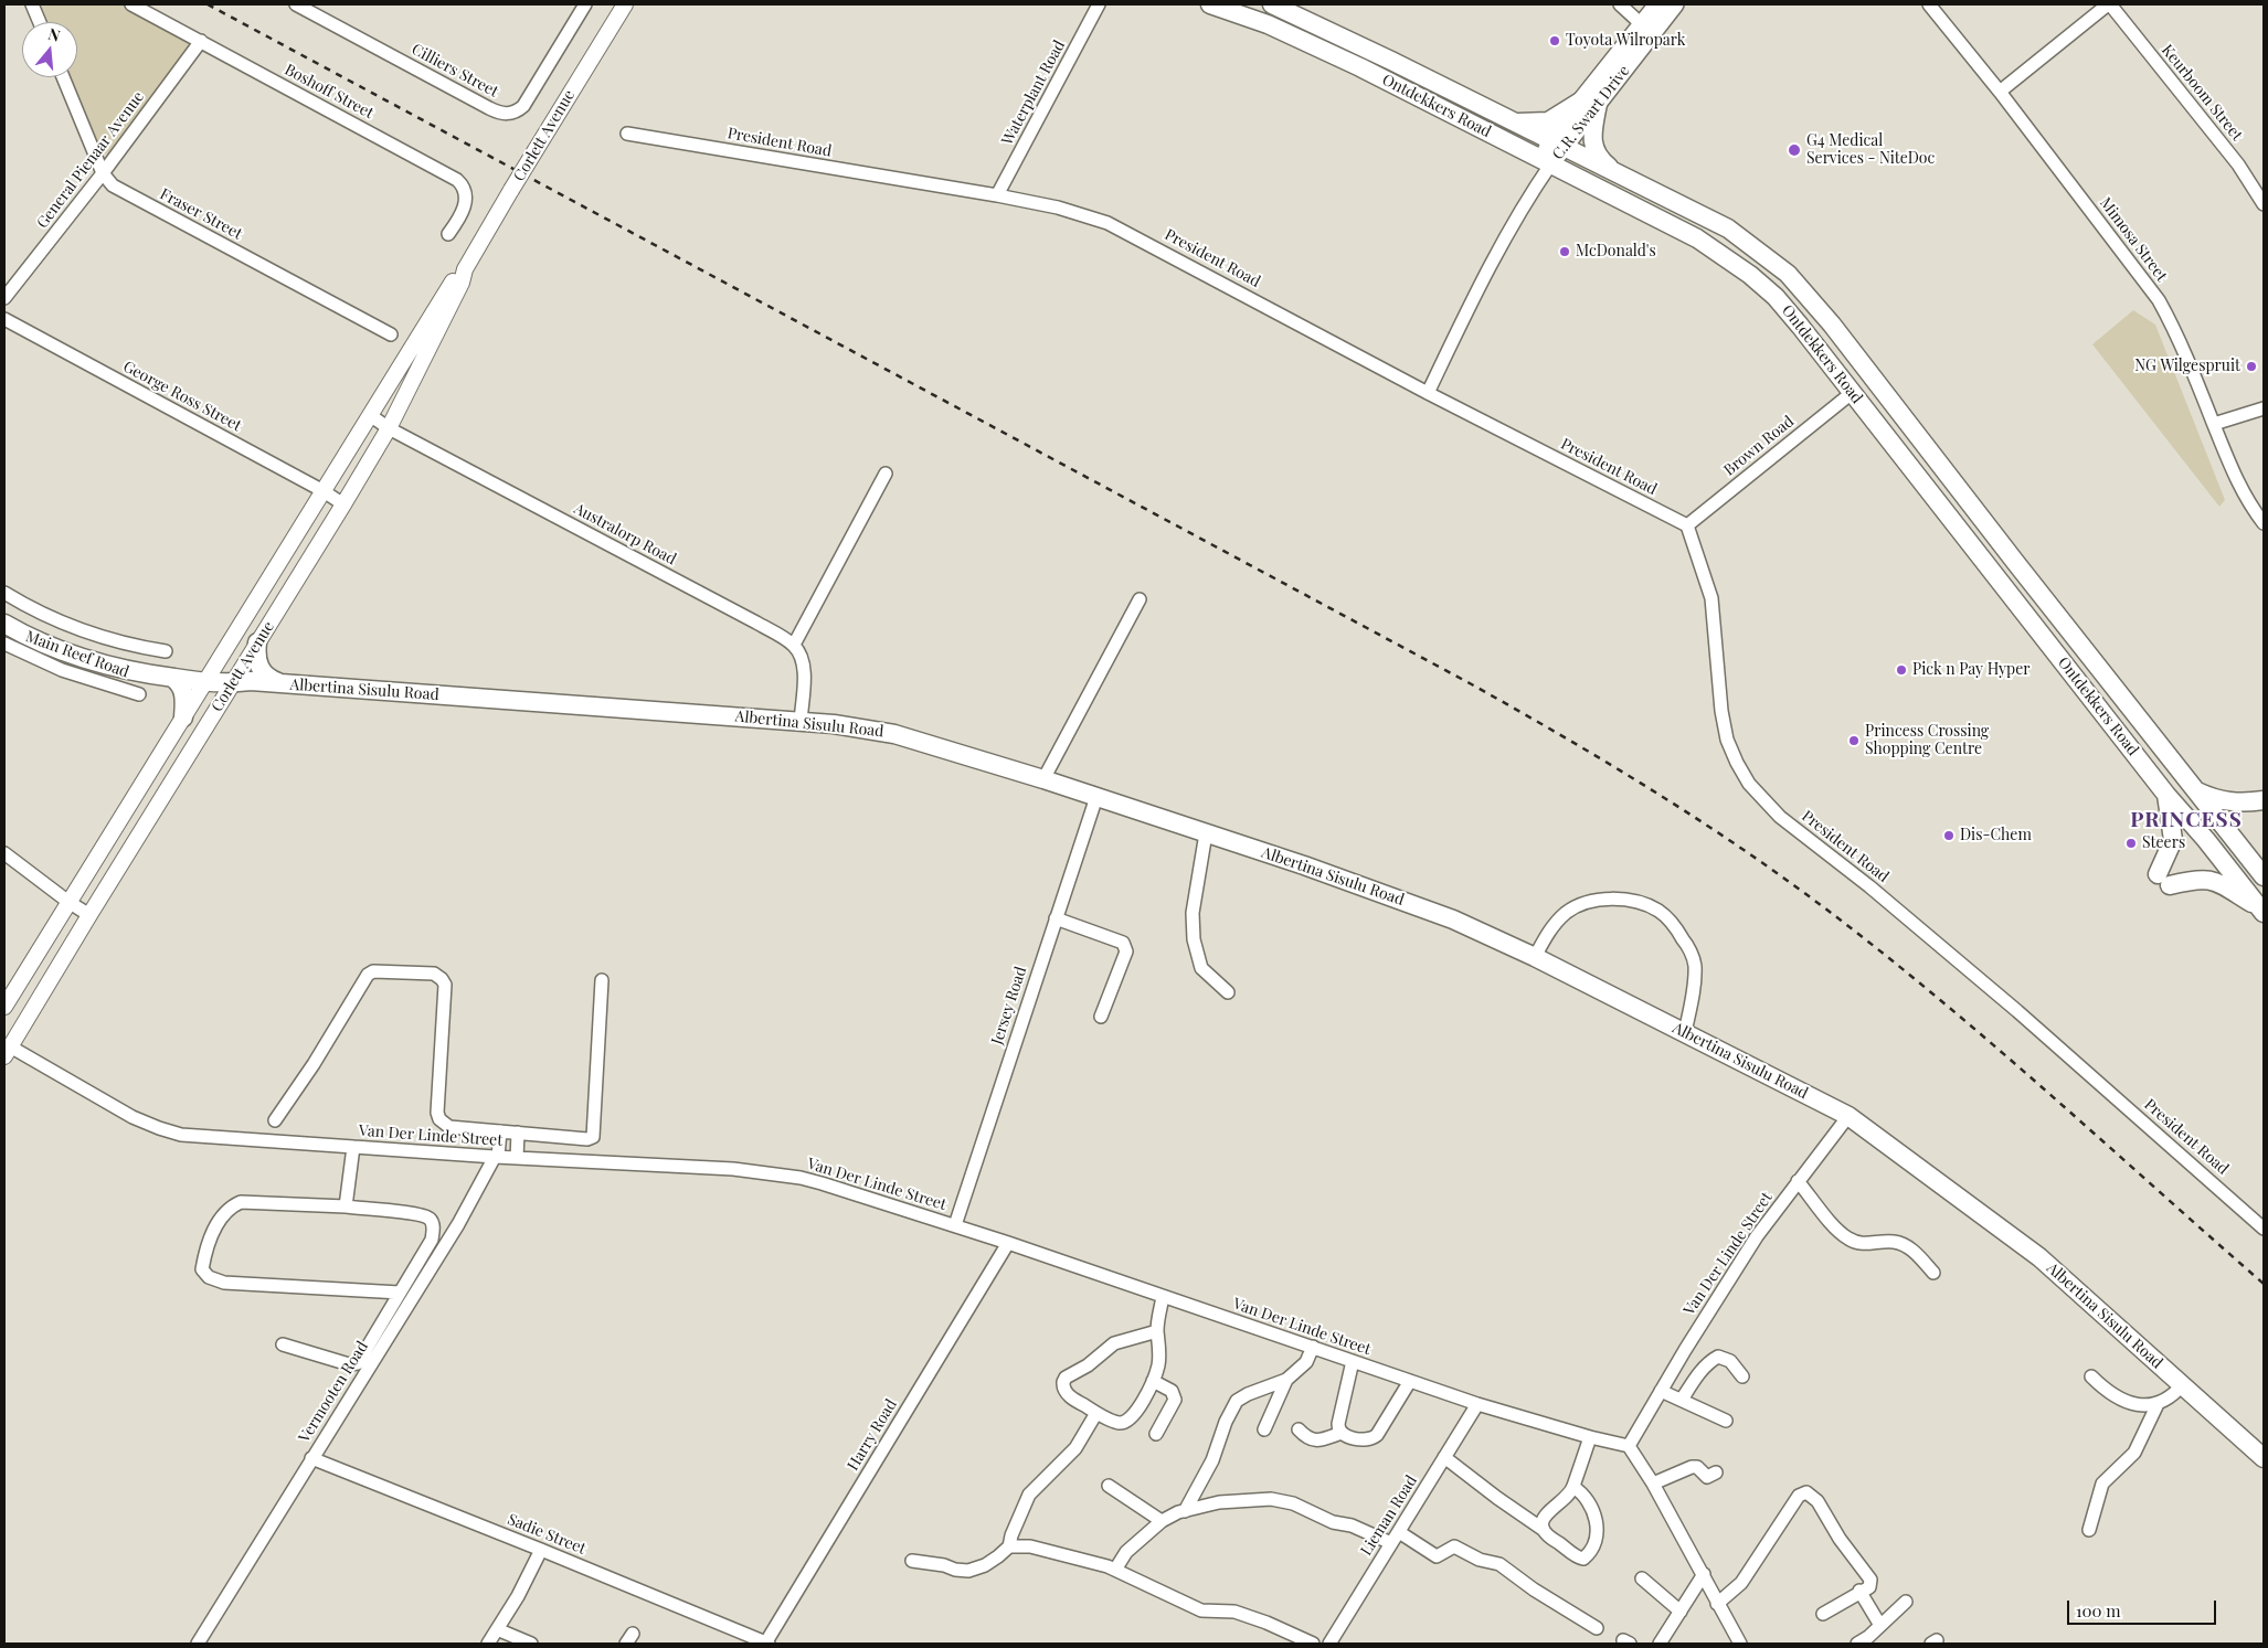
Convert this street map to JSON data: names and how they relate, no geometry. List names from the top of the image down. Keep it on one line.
{"streets":{"main road":["Ontdekkers Road","C.R. Swart Drive","Albertina Sisulu Road"],"street":["Cilliers Street","Boshoff Street","Waterplant Road","Keurboom Street","Corlett Avenue","President Road","General Pienaar Avenue","Fraser Street","Mimosa Street","George Ross Street","Brown Road","Australorp Road","Main Reef Road","Jersey Road","Van Der Linde Street","Vermooten Road","Harry Road","Lieman Road","Sadie Street"]},"crossings":[["Boshoff Street","General Pienaar Avenue"],["Waterplant Road","President Road"],["Ontdekkers Road","C.R. Swart Drive"],["Ontdekkers Road","Brown Road"],["C.R. Swart Drive","President Road"],["Corlett Avenue","George Ross Street"],["Corlett Avenue","Australorp Road"],["Corlett Avenue","Albertina Sisulu Road"],["Corlett Avenue","Van Der Linde Street"],["President Road","Brown Road"],["General Pienaar Avenue","Fraser Street"],["Albertina Sisulu Road","Jersey Road"],["Albertina Sisulu Road","Van Der Linde Street"],["Jersey Road","Van Der Linde Street"],["Van Der Linde Street","Vermooten Road"],["Van Der Linde Street","Harry Road"],["Van Der Linde Street","Lieman Road"],["Vermooten Road","Sadie Street"],["Harry Road","Sadie Street"]],"districts":["PRINCESS"],"places":["Toyota Wilropark","G4 Medical Services - NiteDoc","McDonald's","NG Wilgespruit","Pick n Pay Hyper","Princess Crossing Shopping Centre","Dis-Chem","Steers"],"scale_bar":"100 m","north":"top"}
